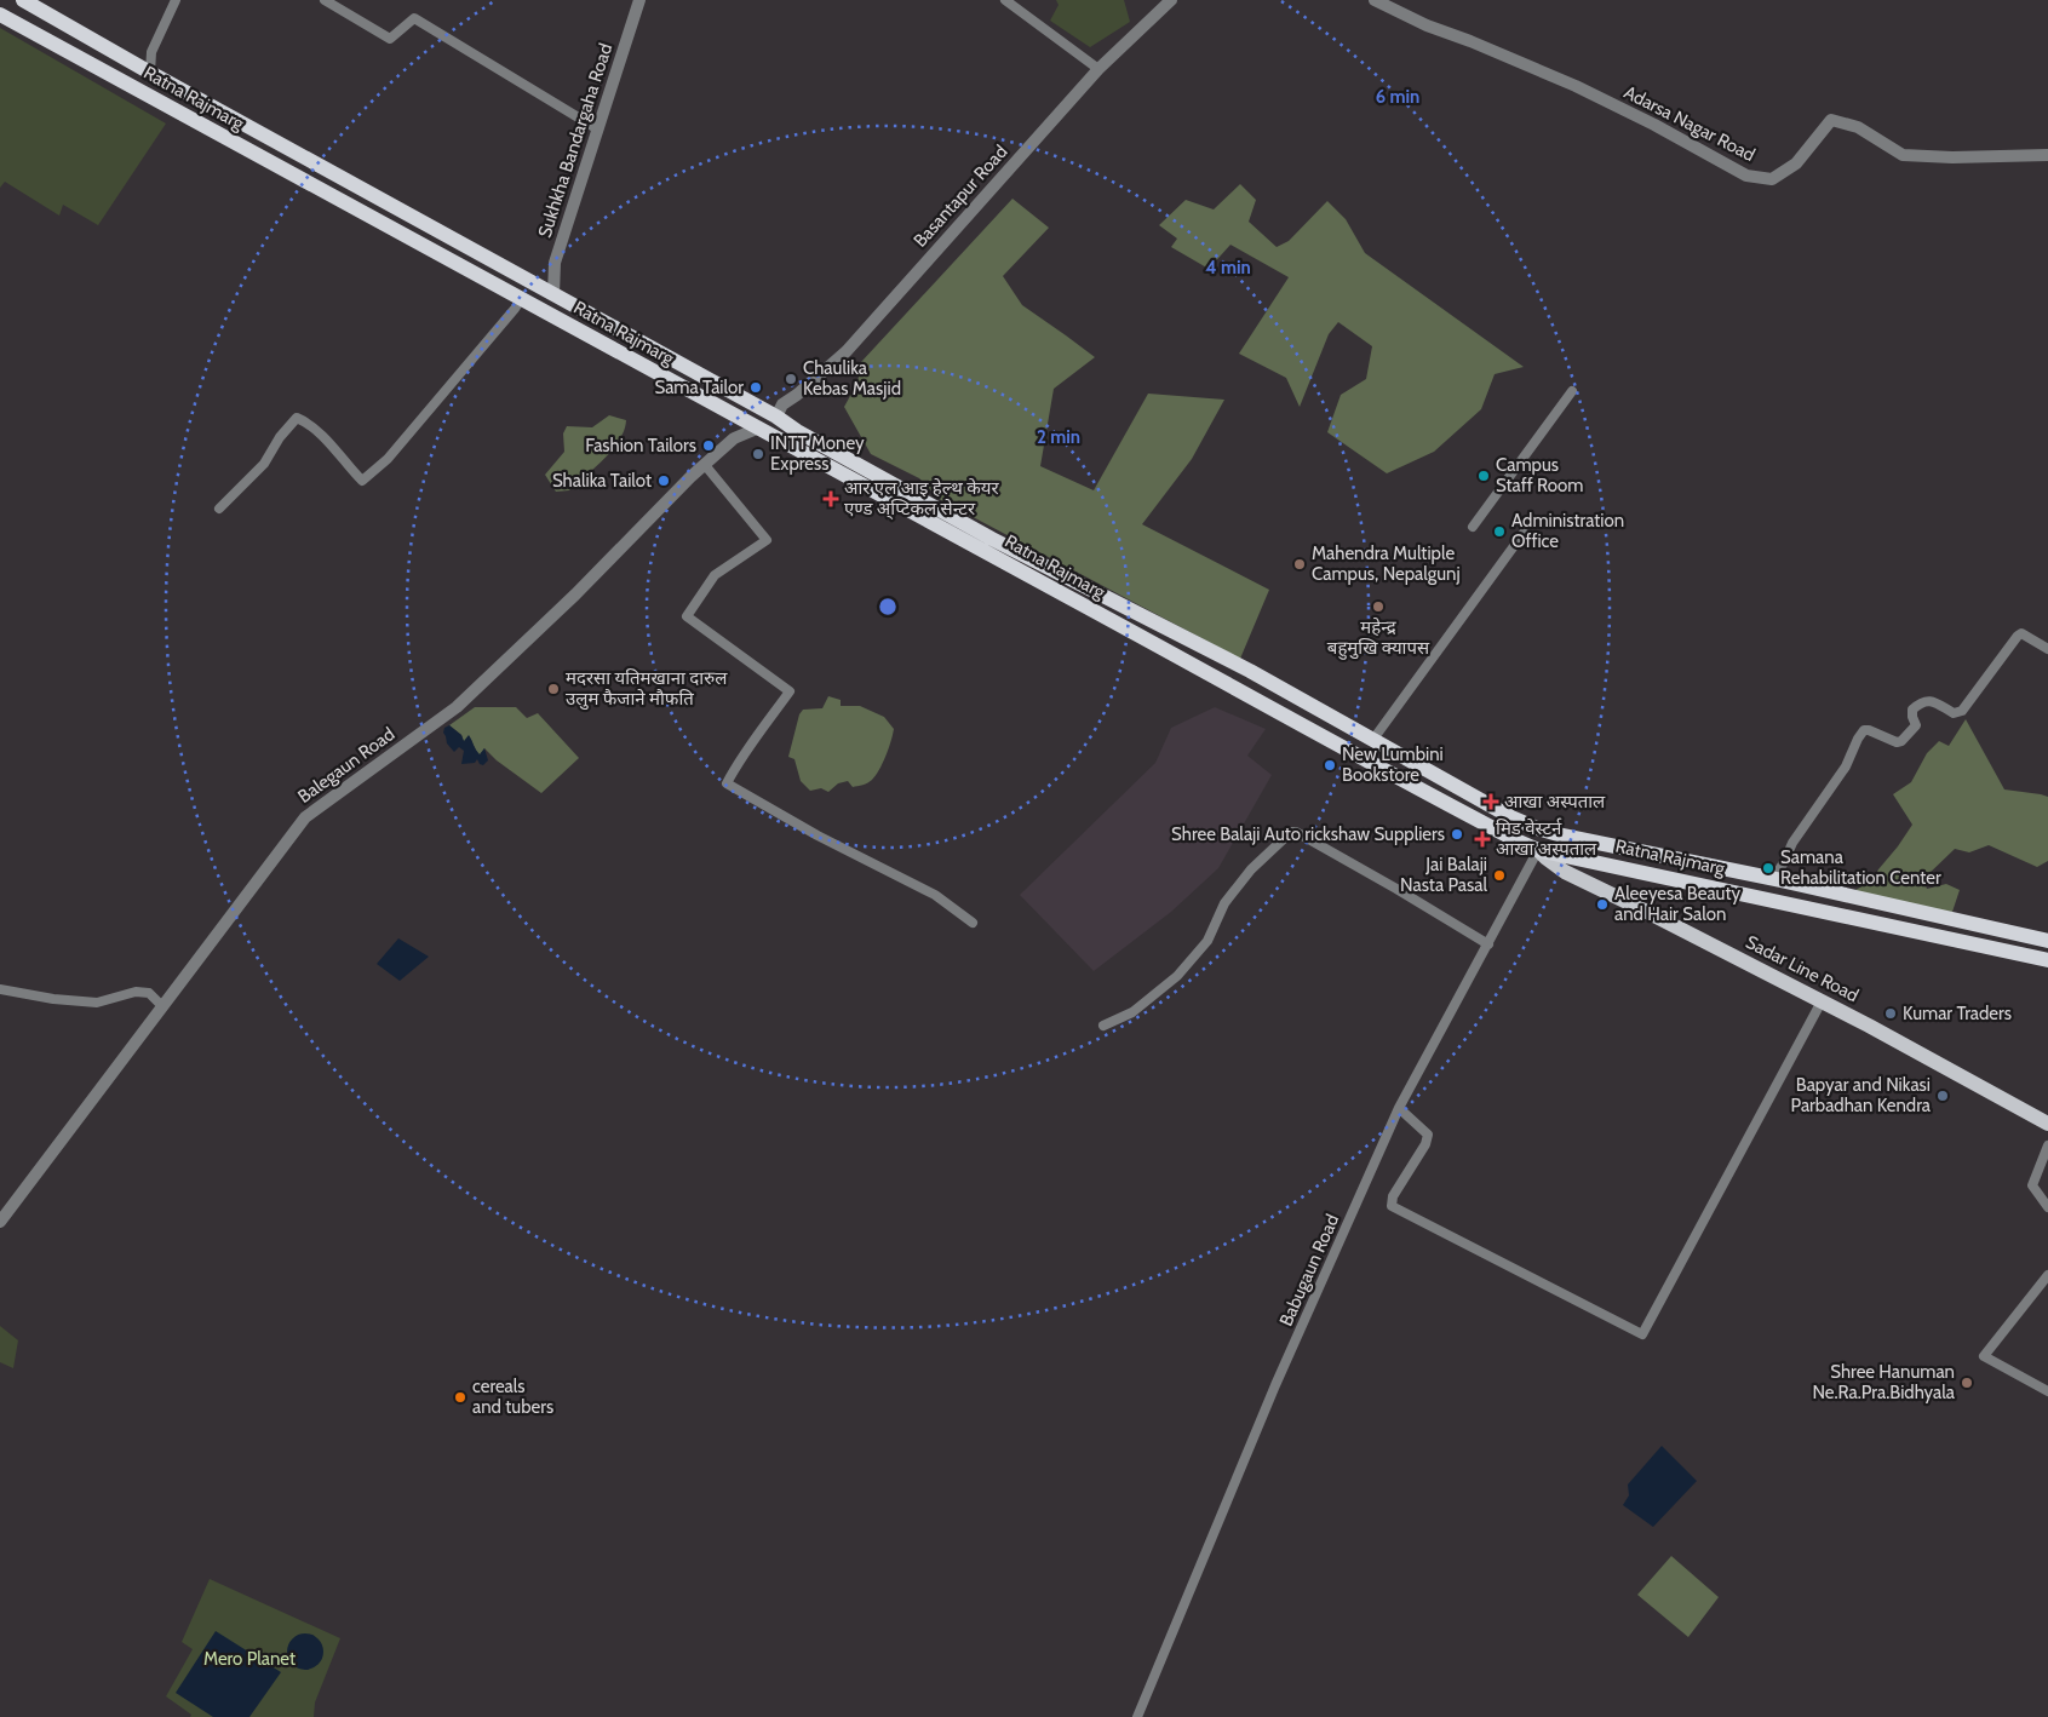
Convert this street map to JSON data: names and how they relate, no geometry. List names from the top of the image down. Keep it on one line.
{"streets":{"highway":["Ratna Rajmarg"],"main road":["Sadar Line Road"],"street":["Adarsa Nagar Road","Sukhkha Bandargaha Road","Basantapur Road","Balegaun Road","Babugaun Road"]},"crossings":[["Ratna Rajmarg","Sukhkha Bandargaha Road"],["Ratna Rajmarg","Basantapur Road"],["Ratna Rajmarg","Balegaun Road"],["Ratna Rajmarg","Sadar Line Road"],["Ratna Rajmarg","Babugaun Road"],["Sadar Line Road","Babugaun Road"]],"parks":["Mero Planet"],"places":{"other":["Chaulika Kebas Masjid","Sama Tailor","Fashion Tailors","INTT Money Express","Campus Staff Room","Shalika Tailot","Administration Office","Mahendra Multiple Campus, Nepalgunj","महेन्द्र बहुमुखि क्यापस","मदरसा यतिमखाना दारुल उलुम फैजाने माैफति","New Lumbini Bookstore","Shree Balaji Auto rickshaw Suppliers","Samana Rehabilitation Center","Jai Balaji Nasta Pasal","Aleeyesa Beauty and Hair Salon","Kumar Traders","Bapyar and Nikasi Parbadhan Kendra","Shree Hanuman Ne.Ra.Pra.Bidhyala","cereals and tubers"],"health":["आर एल आइ हेल्थ केयर एण्ड अ्प्टिकल सेन्टर","आखा अस्पताल","मिड वेस्टर्न आखा अस्पताल"]},"rings":["6 min","4 min","2 min"]}
